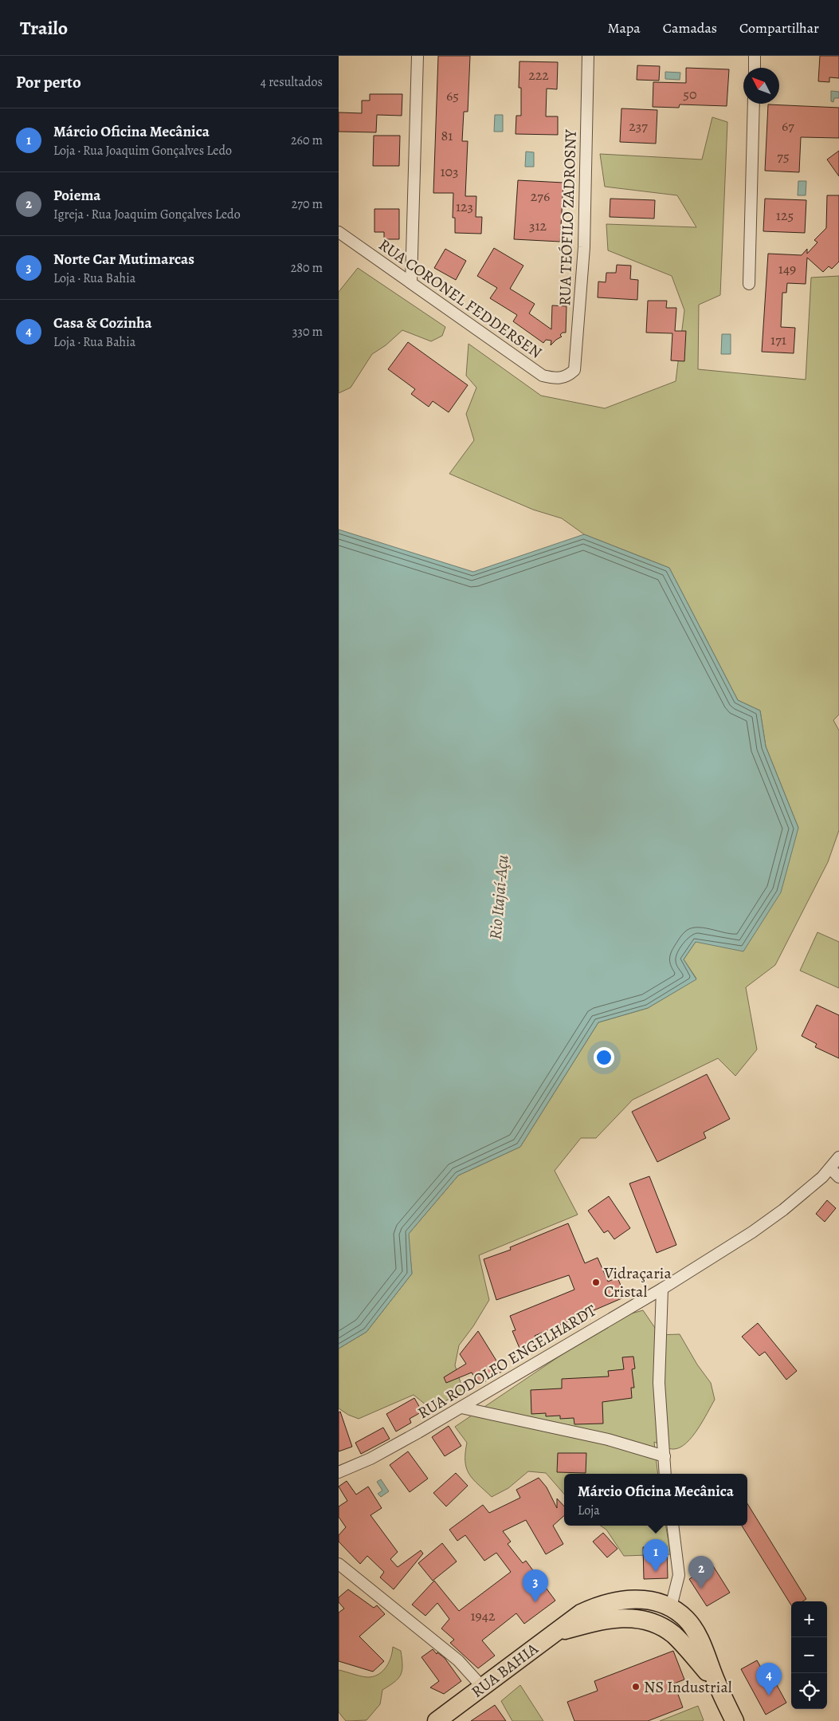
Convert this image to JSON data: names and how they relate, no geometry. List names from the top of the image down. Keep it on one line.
{"streets":{"main road":["RUA BAHIA"],"street":["RUA TEÓFILO ZADROSNY","RUA CORONEL FEDDERSEN","RUA RODOLFO ENGELHARDT"]},"crossings":[["RUA TEÓFILO ZADROSNY","RUA CORONEL FEDDERSEN"]],"water":["Rio Itajaí-Açu"],"places":["Vidraçaria Cristal","NS Industrial"],"house_numbers":["222","50","65","237","67","81","75","103","276","123","125","312","149","171","1942"],"north":"top left","page":{"header":"Trailo","nav":["Mapa","Camadas","Compartilhar"],"heading":["Por perto","4 resultados"],"list":[{"mark":"1","name":"Márcio Oficina Mecânica","note":"Loja · Rua Joaquim Gonçalves Ledo","value":"260 m"},{"mark":"2","name":"Poiema","note":"Igreja · Rua Joaquim Gonçalves Ledo","value":"270 m"},{"mark":"3","name":"Norte Car Mutimarcas","note":"Loja · Rua Bahia","value":"280 m"},{"mark":"4","name":"Casa & Cozinha","note":"Loja · Rua Bahia","value":"330 m"}],"popup":["Márcio Oficina Mecânica","Loja"],"pins":["1","2","3","4"],"map_buttons":["+","−"]}}
